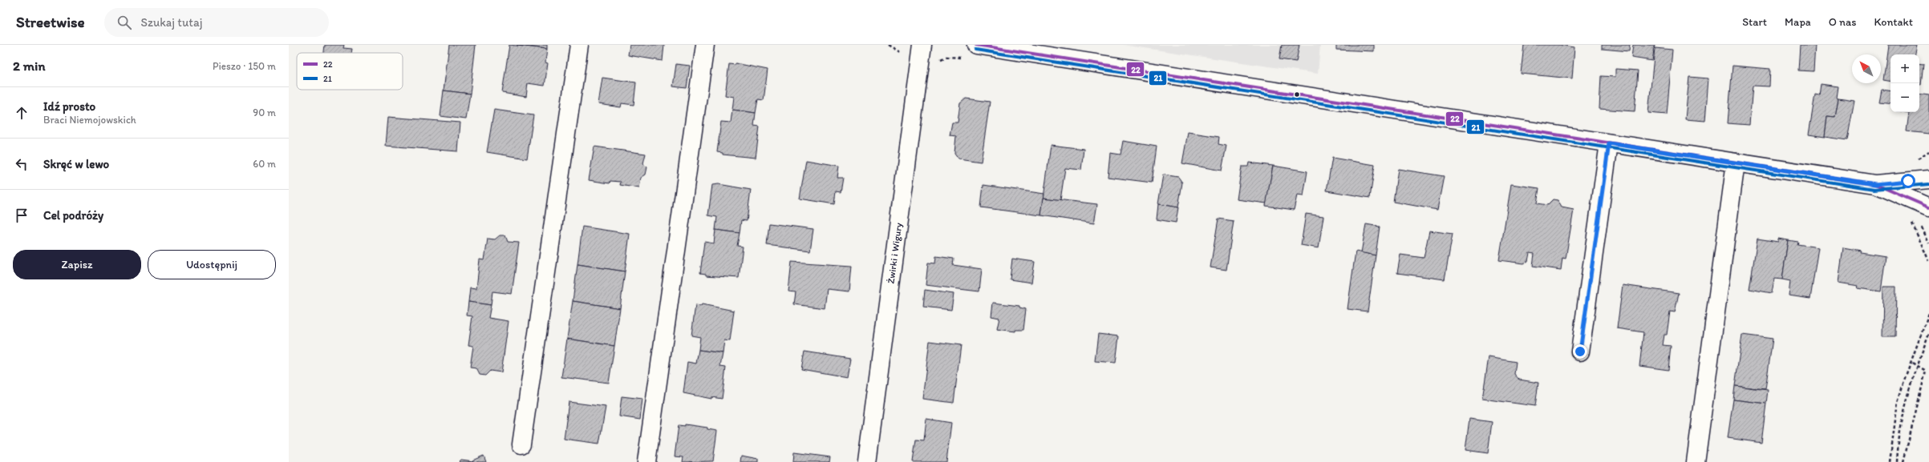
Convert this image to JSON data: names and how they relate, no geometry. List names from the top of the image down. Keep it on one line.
{"streets":{"street":["Żwirki i Wigury"]},"lines":["transit line 22","transit line 21"],"legend":["22","21"],"north":"top left","page":{"header":"Streetwise","search":"Szukaj tutaj","nav":["Start","Mapa","O nas","Kontakt"],"heading":["2 min","Pieszo · 150 m"],"map_buttons":["+","−"],"list":[["Idź prosto","Braci Niemojowskich","90 m"],["Skręć w lewo","60 m"],"Cel podróży"],"buttons":["Zapisz","Udostępnij"]}}
